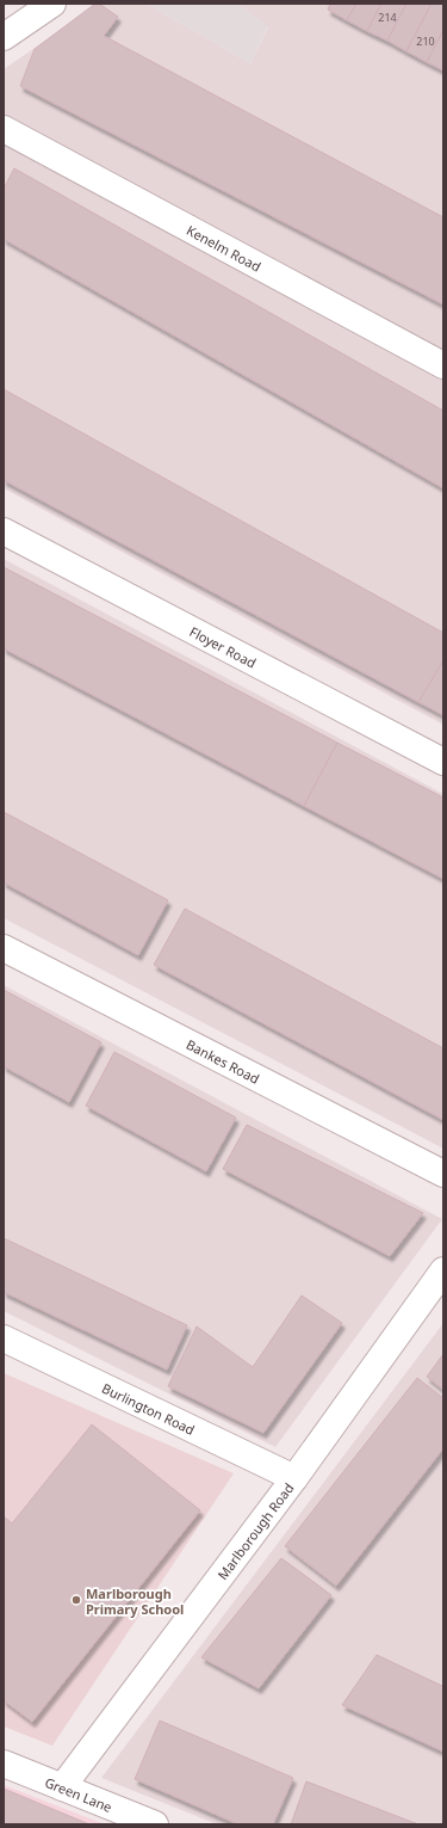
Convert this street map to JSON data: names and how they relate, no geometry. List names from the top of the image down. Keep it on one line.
{"streets":{"street":["Kenelm Road","Floyer Road","Bankes Road","Burlington Road","Marlborough Road","Green Lane"]},"crossings":[["Burlington Road","Marlborough Road"],["Marlborough Road","Green Lane"]],"places":["Marlborough Primary School"],"house_numbers":["214","210"]}
